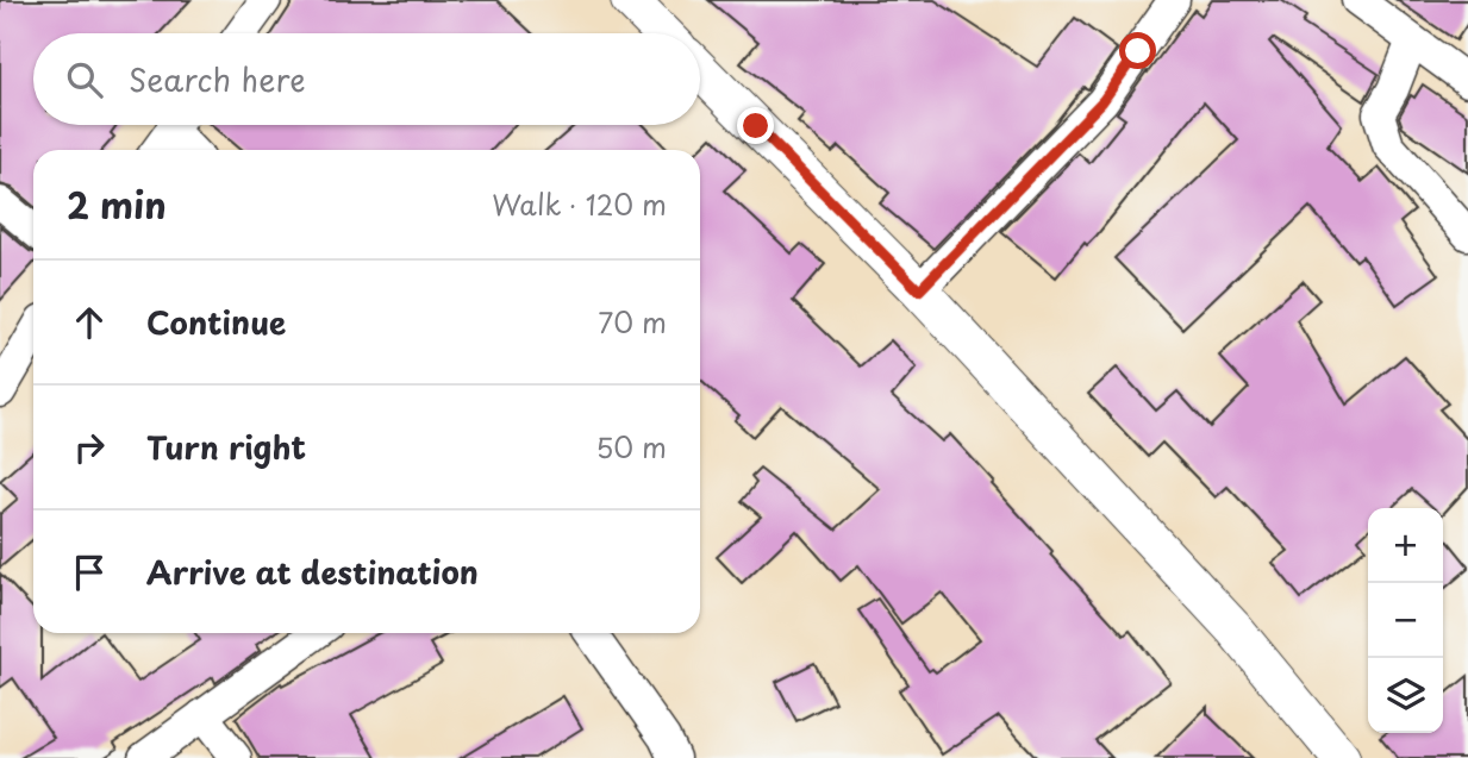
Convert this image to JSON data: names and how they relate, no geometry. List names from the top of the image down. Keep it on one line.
{"page":{"search":"Search here","heading":["2 min","Walk · 120 m"],"list":[["Continue","70 m"],["Turn right","50 m"],"Arrive at destination"],"map_buttons":["+","−"]}}
